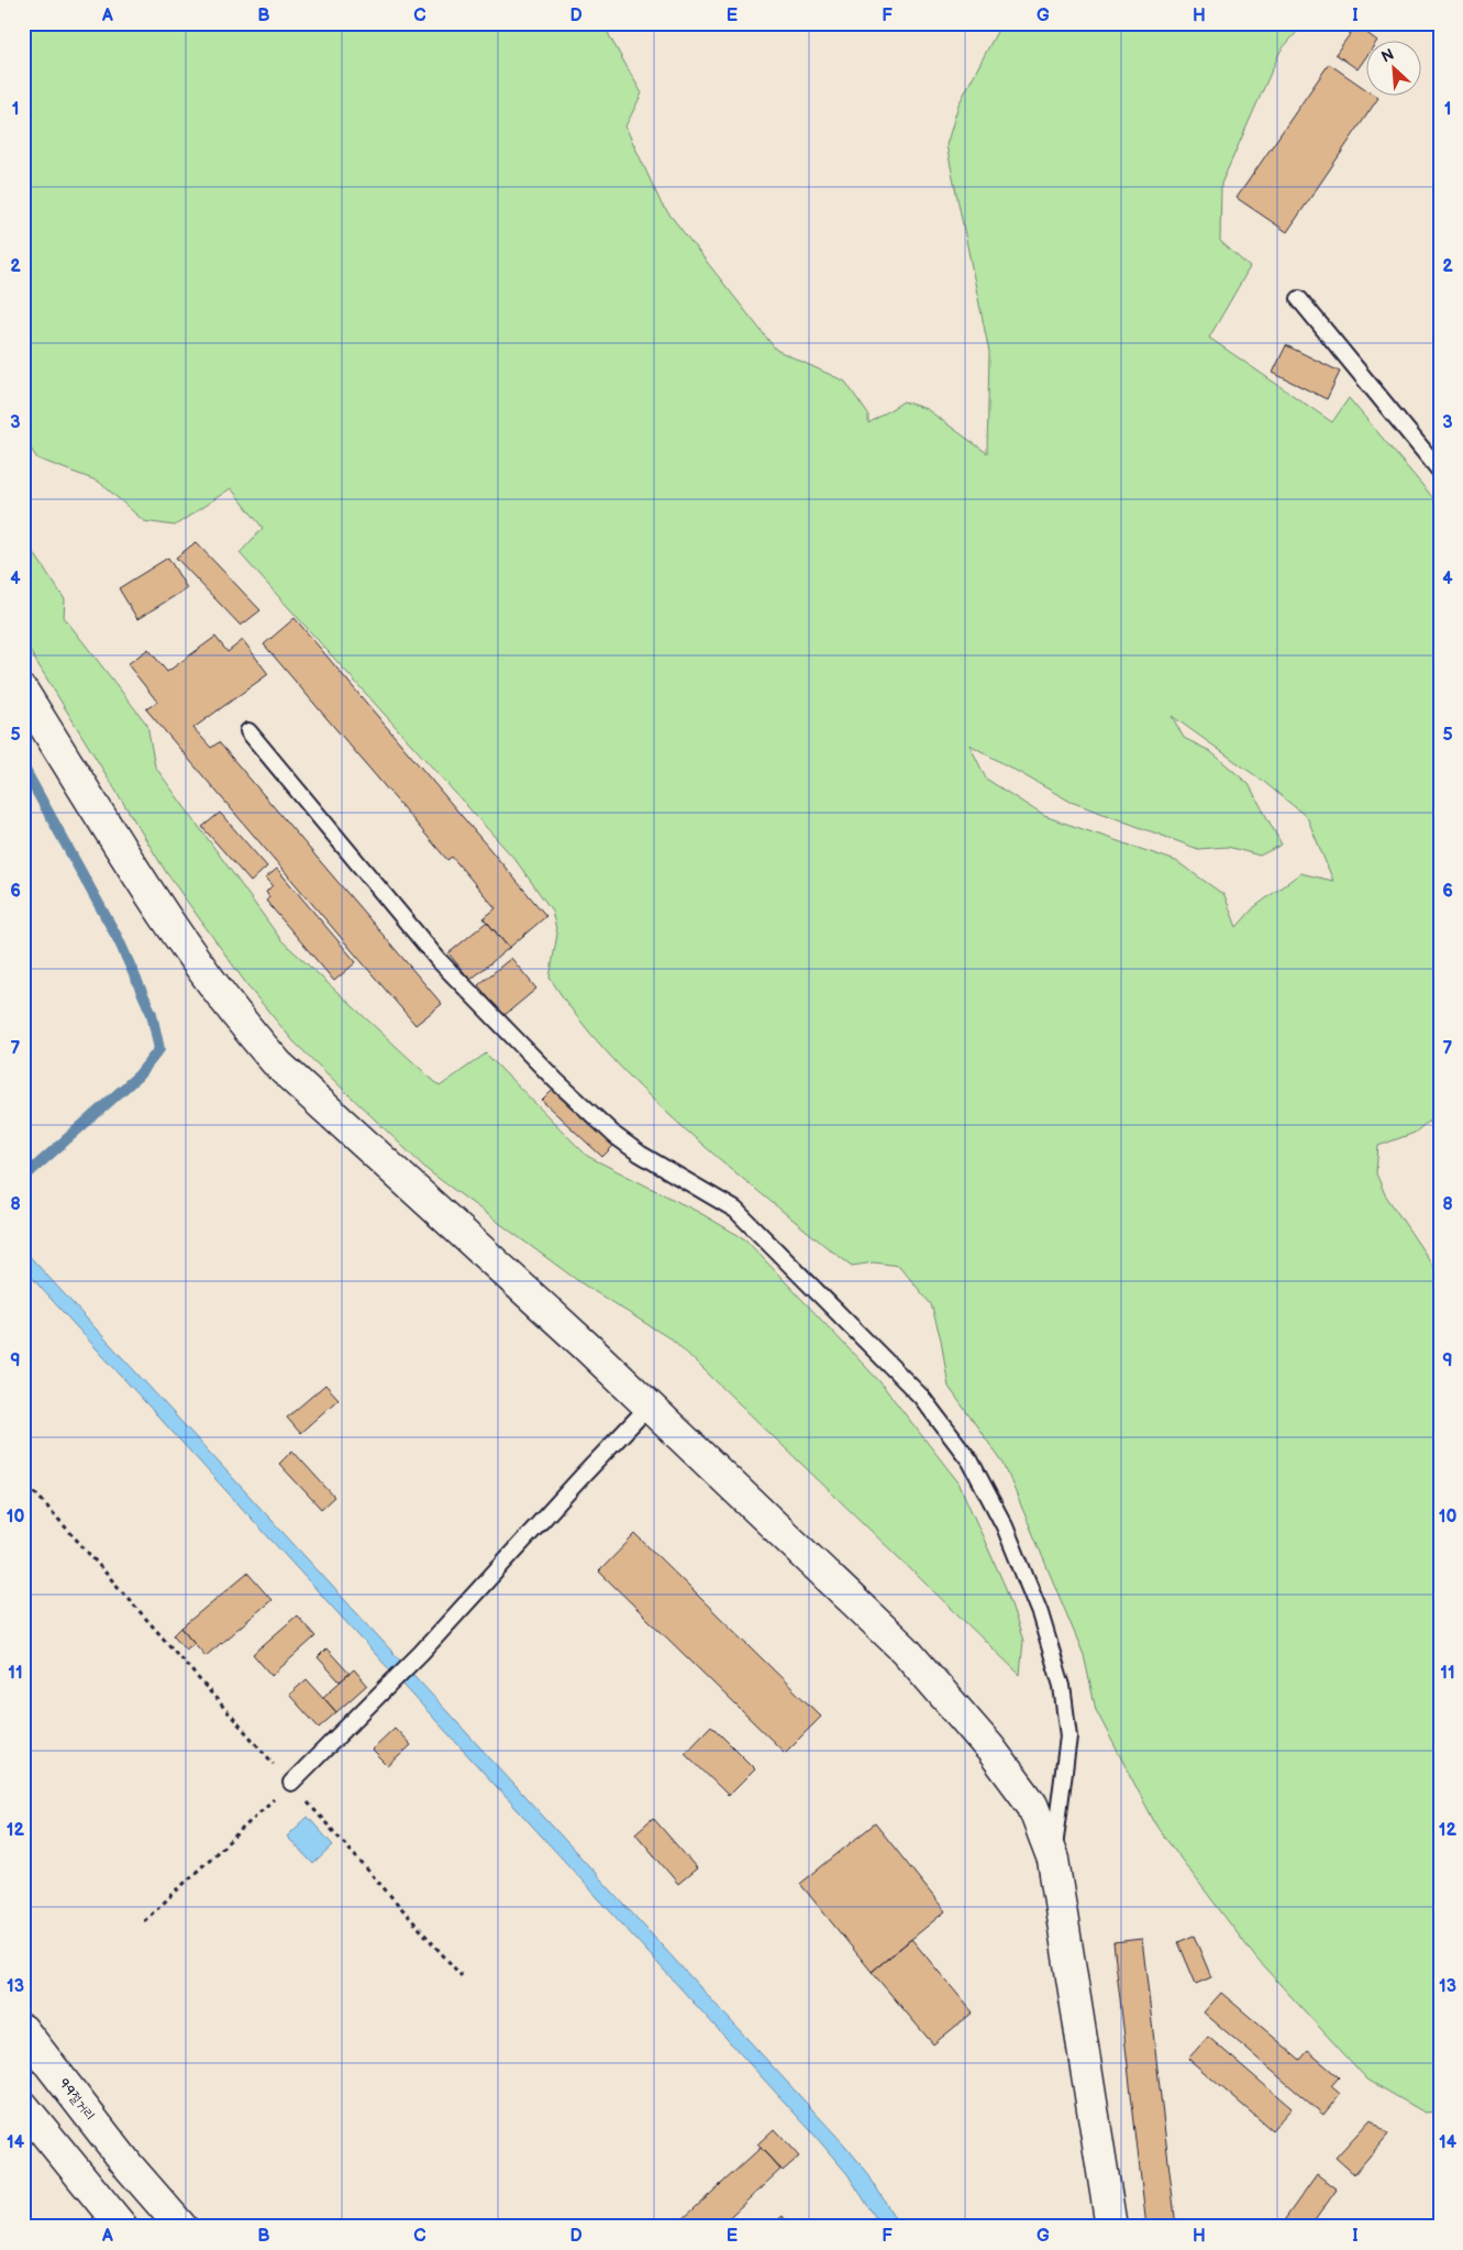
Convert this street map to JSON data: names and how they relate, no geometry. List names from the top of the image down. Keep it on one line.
{"streets":{"main road":["9·9절거리"]},"north":"top left","grid":{"columns":["A","B","C","D","E","F","G","H","I"],"rows":["1","2","3","4","5","6","7","8","9","10","11","12","13","14"]}}
